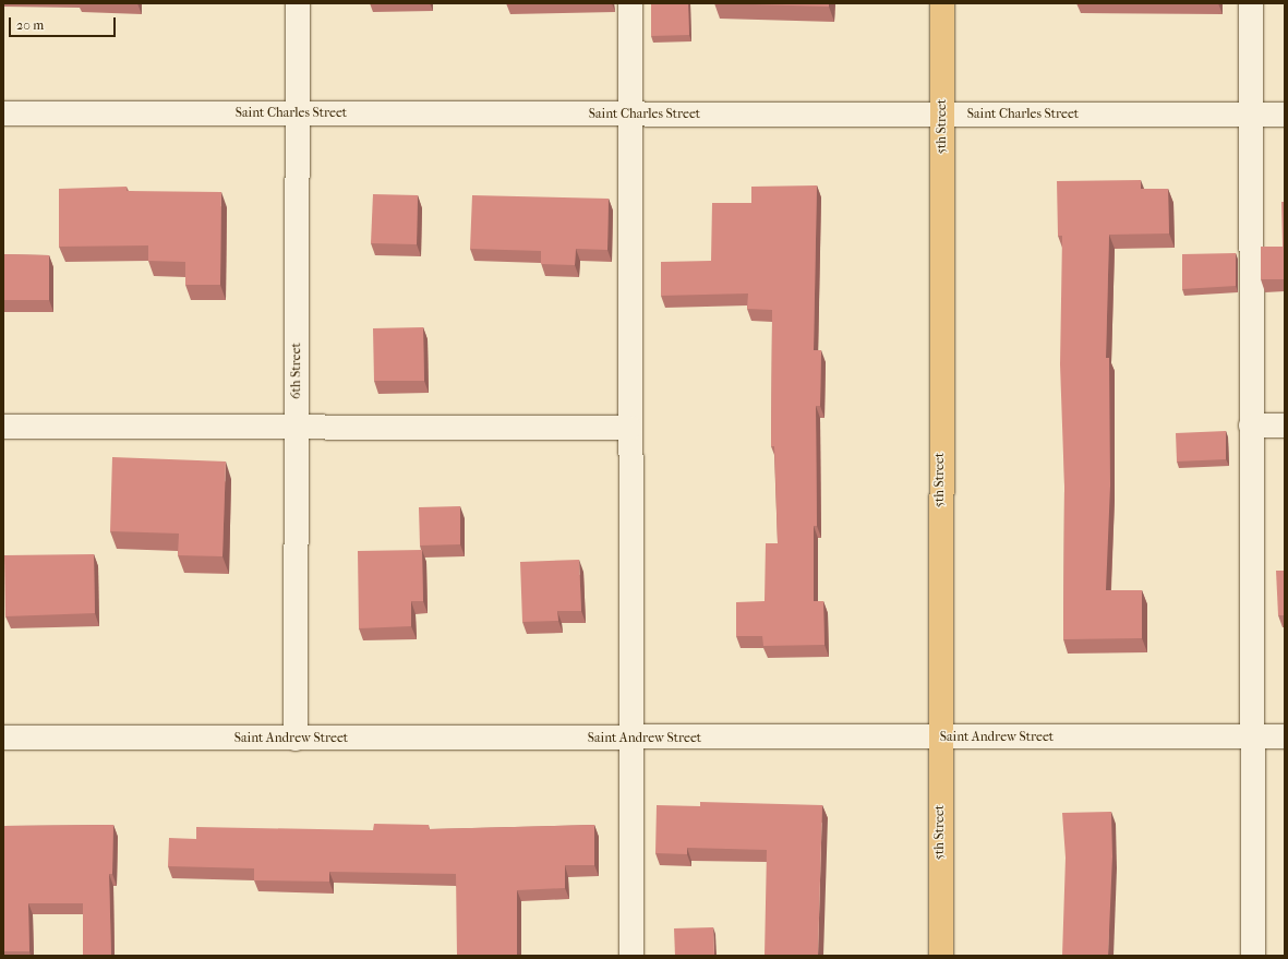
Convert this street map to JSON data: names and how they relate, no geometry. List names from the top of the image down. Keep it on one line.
{"streets":{"main road":["5th Street"],"street":["Saint Charles Street","6th Street","Saint Andrew Street"]},"crossings":[["Saint Charles Street","5th Street"],["Saint Charles Street","6th Street"],["5th Street","Saint Andrew Street"],["6th Street","Saint Andrew Street"]],"scale_bar":"20 m"}
